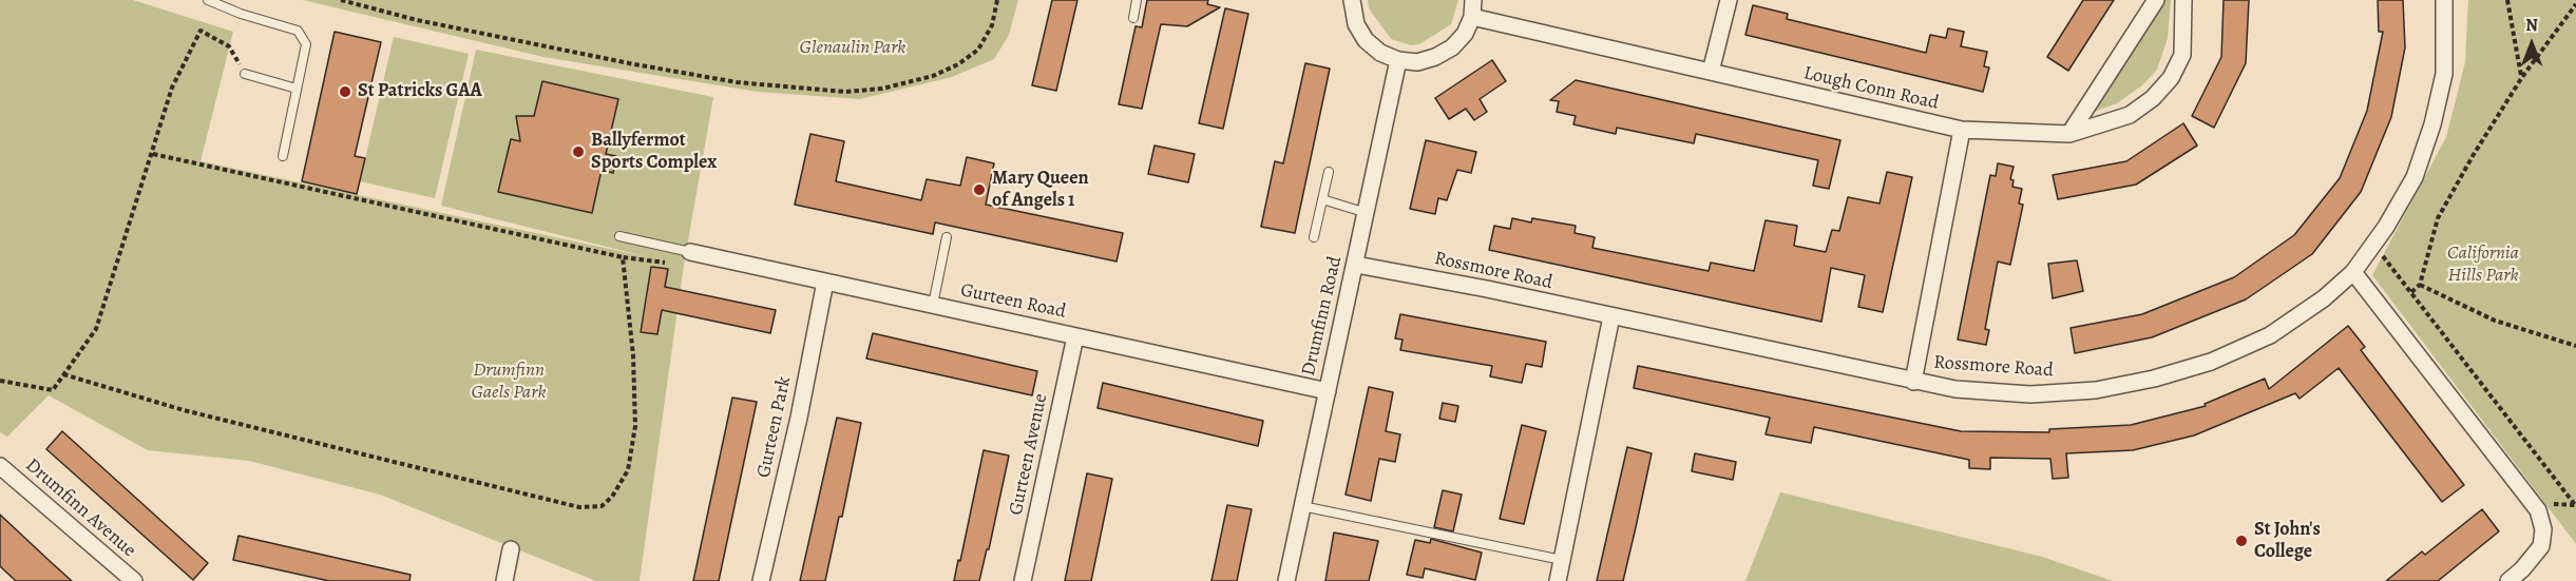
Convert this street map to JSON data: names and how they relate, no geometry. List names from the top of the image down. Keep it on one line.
{"streets":{"street":["Lough Conn Road","Rossmore Road","Gurteen Road","Drumfinn Road","Gurteen Park","Gurteen Avenue","Drumfinn Avenue"]},"crossings":[["Rossmore Road","Drumfinn Road"],["Gurteen Road","Drumfinn Road"],["Gurteen Road","Gurteen Park"],["Gurteen Road","Gurteen Avenue"]],"parks":["Glenaulin Park","California Hills Park","Drumfinn Gaels Park"],"places":["St Patricks GAA","Ballyfermot Sports Complex","Mary Queen of Angels 1","St John's College"],"north":"top"}
